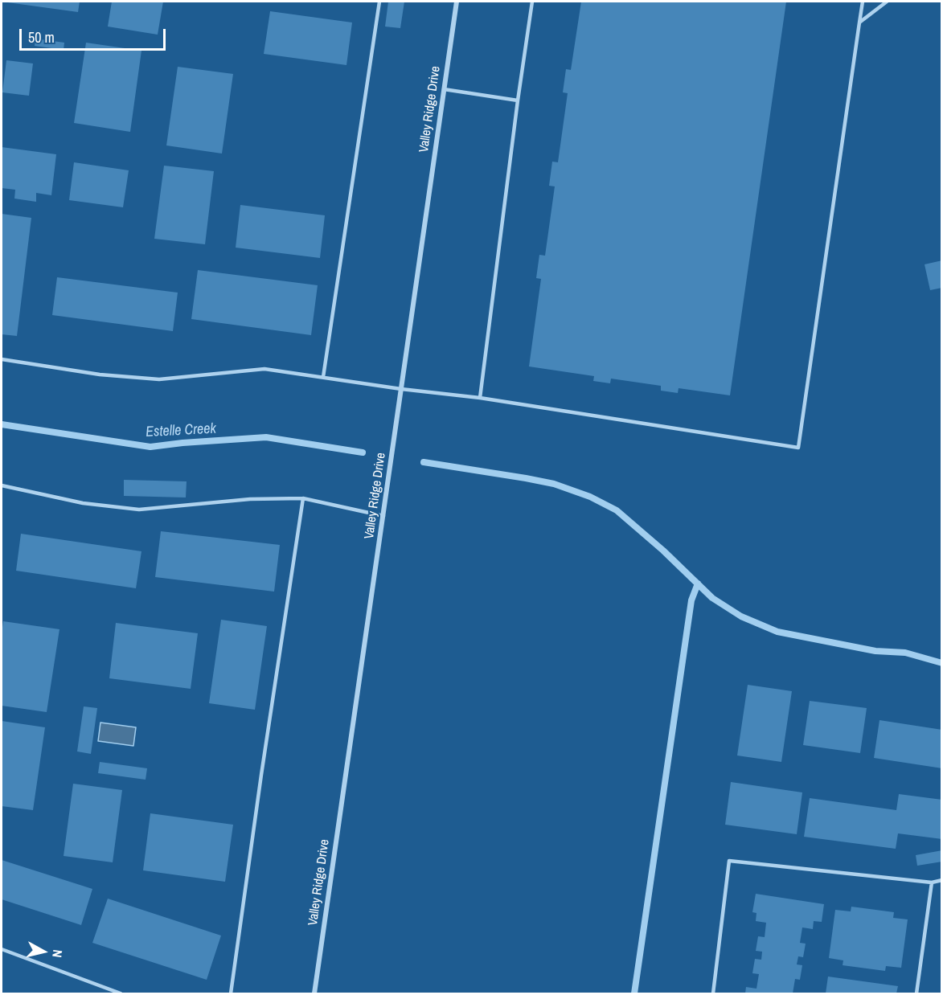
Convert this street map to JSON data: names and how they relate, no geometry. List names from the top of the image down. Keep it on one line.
{"streets":{"street":["Valley Ridge Drive"]},"water":["Estelle Creek"],"scale_bar":"50 m","north":"right"}
